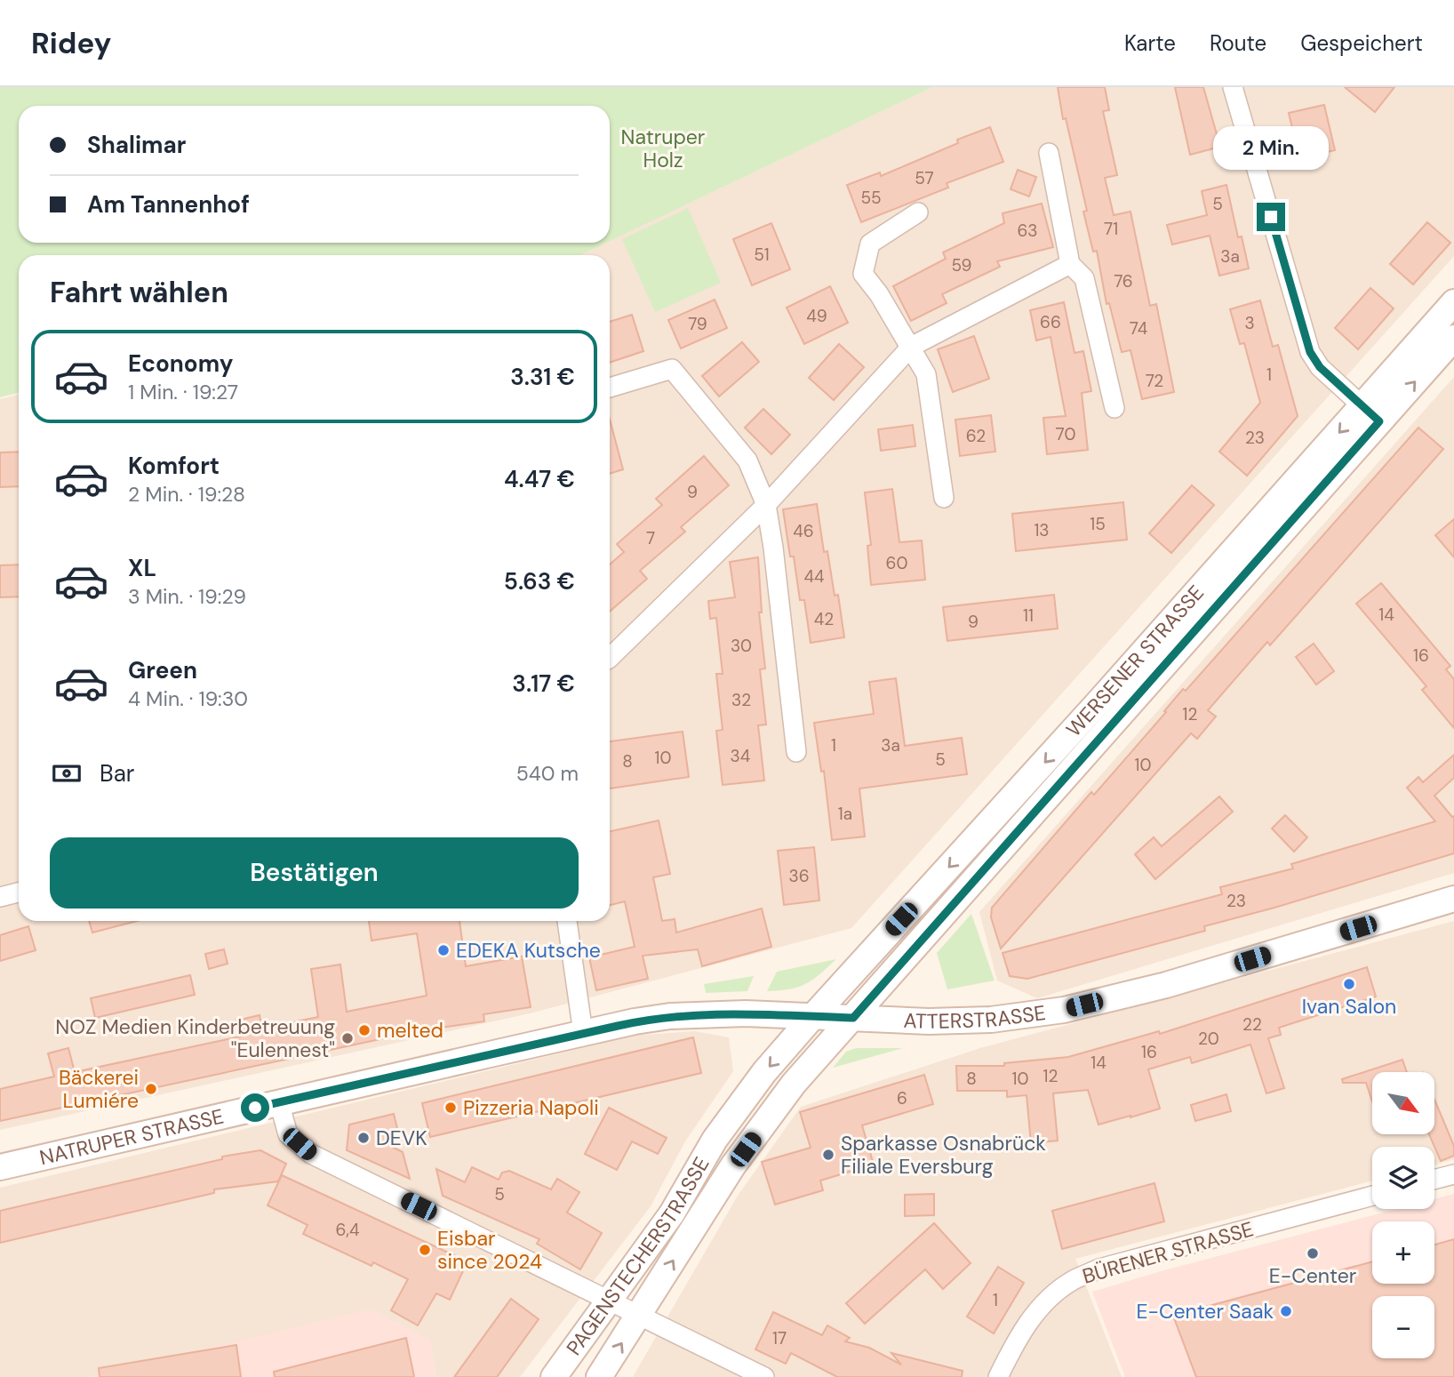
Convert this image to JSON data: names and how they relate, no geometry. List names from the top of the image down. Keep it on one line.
{"streets":{"main road":["WERSENER STRASSE","ATTERSTRASSE","NATRUPER STRASSE","PAGENSTECHERSTRASSE"],"street":["BÜRENER STRASSE"]},"crossings":[["WERSENER STRASSE","ATTERSTRASSE"],["WERSENER STRASSE","NATRUPER STRASSE"],["WERSENER STRASSE","PAGENSTECHERSTRASSE"],["ATTERSTRASSE","NATRUPER STRASSE"],["ATTERSTRASSE","PAGENSTECHERSTRASSE"],["NATRUPER STRASSE","PAGENSTECHERSTRASSE"]],"parks":["Natruper Holz"],"places":["EDEKA Kutsche","Ivan Salon","melted","NOZ Medien Kinderbetreuung \"Eulennest\"","Bäckerei Lumiére","Pizzeria Napoli","DEVK","Sparkasse Osnabrück Filiale Eversburg","Eisbar since 2024","E-Center","E-Center Saak"],"house_numbers":["57","55","5","71","63","51","3a","59","76","49","66","3","79","74","1","72","70","62","23","9","15","13","46","7","60","44","14","11","42","9","30","16","32","12","1","3a","34","10","5","8","10","1a","36","23","22","20","16","14","12","8","10","6","5","6,4","1","17"],"north":"bottom right","page":{"header":"Ridey","nav":["Karte","Route","Gespeichert"],"banner":["Shalimar","Am Tannenhof"],"bubble":"2 Min.","heading":"Fahrt wählen","list":[{"name":"Economy","note":"1 Min. · 19:27","value":"3.31 €"},{"name":"Komfort","note":"2 Min. · 19:28","value":"4.47 €"},{"name":"XL","note":"3 Min. · 19:29","value":"5.63 €"},{"name":"Green","note":"4 Min. · 19:30","value":"3.17 €"}],"pay":["Bar","540 m"],"buttons":"Bestätigen","map_buttons":["+","−"]}}
